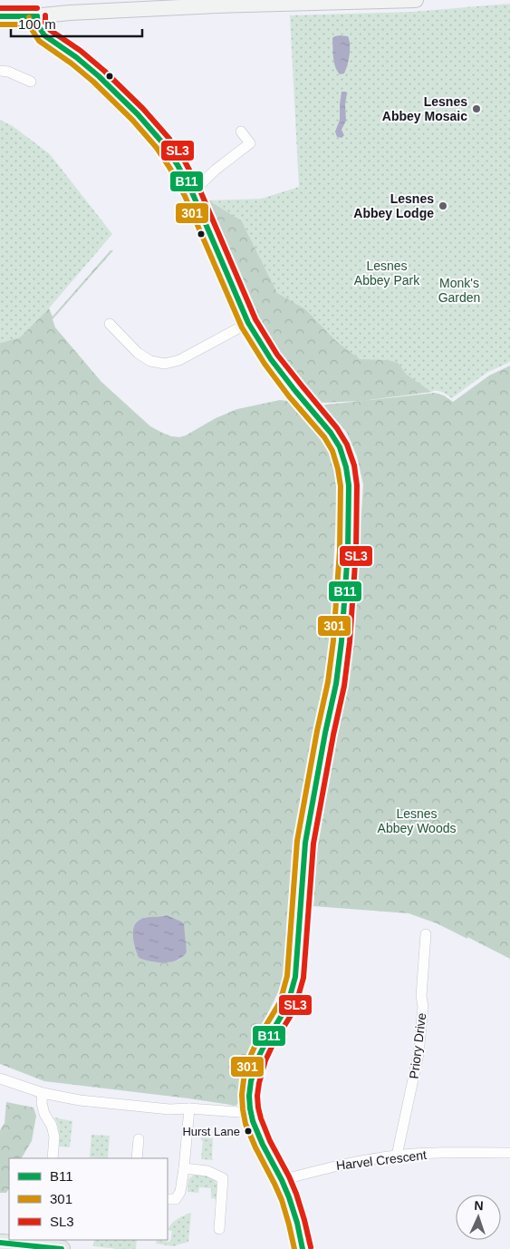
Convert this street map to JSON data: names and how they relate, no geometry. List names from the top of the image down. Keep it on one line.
{"streets":{"street":["Priory Drive","Harvel Crescent"]},"crossings":[["Priory Drive","Harvel Crescent"]],"parks":["Lesnes Abbey Park","Monk's Garden","Lesnes Abbey Woods"],"places":["Lesnes Abbey Mosaic","Lesnes Abbey Lodge","Hurst Lane"],"lines":["transit line SL3","transit line B11","transit line 301"],"legend":["B11","301","SL3"],"scale_bar":"100 m","north":"top"}
